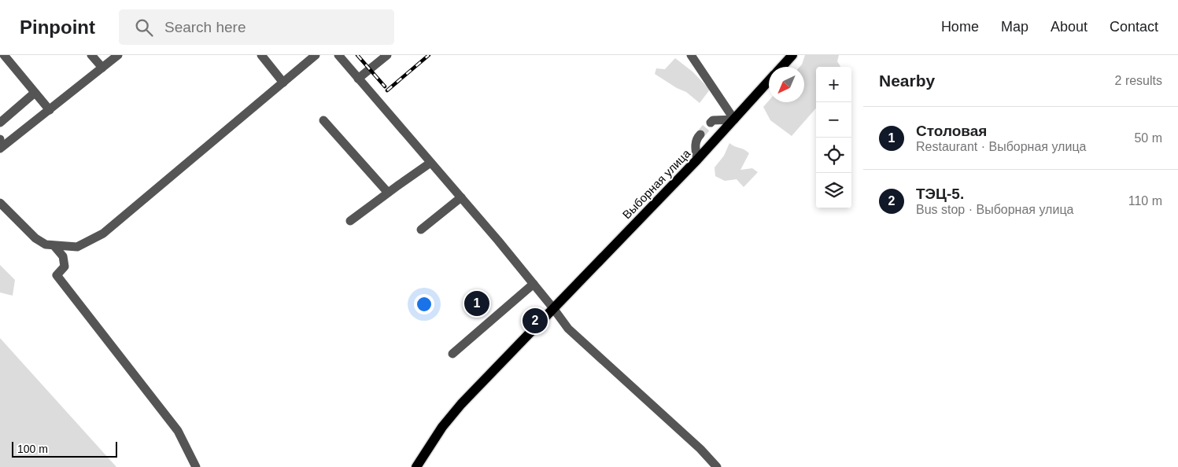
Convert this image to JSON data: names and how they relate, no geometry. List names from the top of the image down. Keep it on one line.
{"streets":{"main road":["Выборная улица"]},"scale_bar":"100 m","north":"bottom left","page":{"header":"Pinpoint","search":"Search here","nav":["Home","Map","About","Contact"],"heading":["Nearby","2 results"],"map_buttons":["+","−"],"list":[{"mark":"1","name":"Столовая","note":"Restaurant · Выборная улица","value":"50 m"},{"mark":"2","name":"ТЭЦ-5.","note":"Bus stop · Выборная улица","value":"110 m"}],"pins":["1","2"],"scale":"100 m"}}
